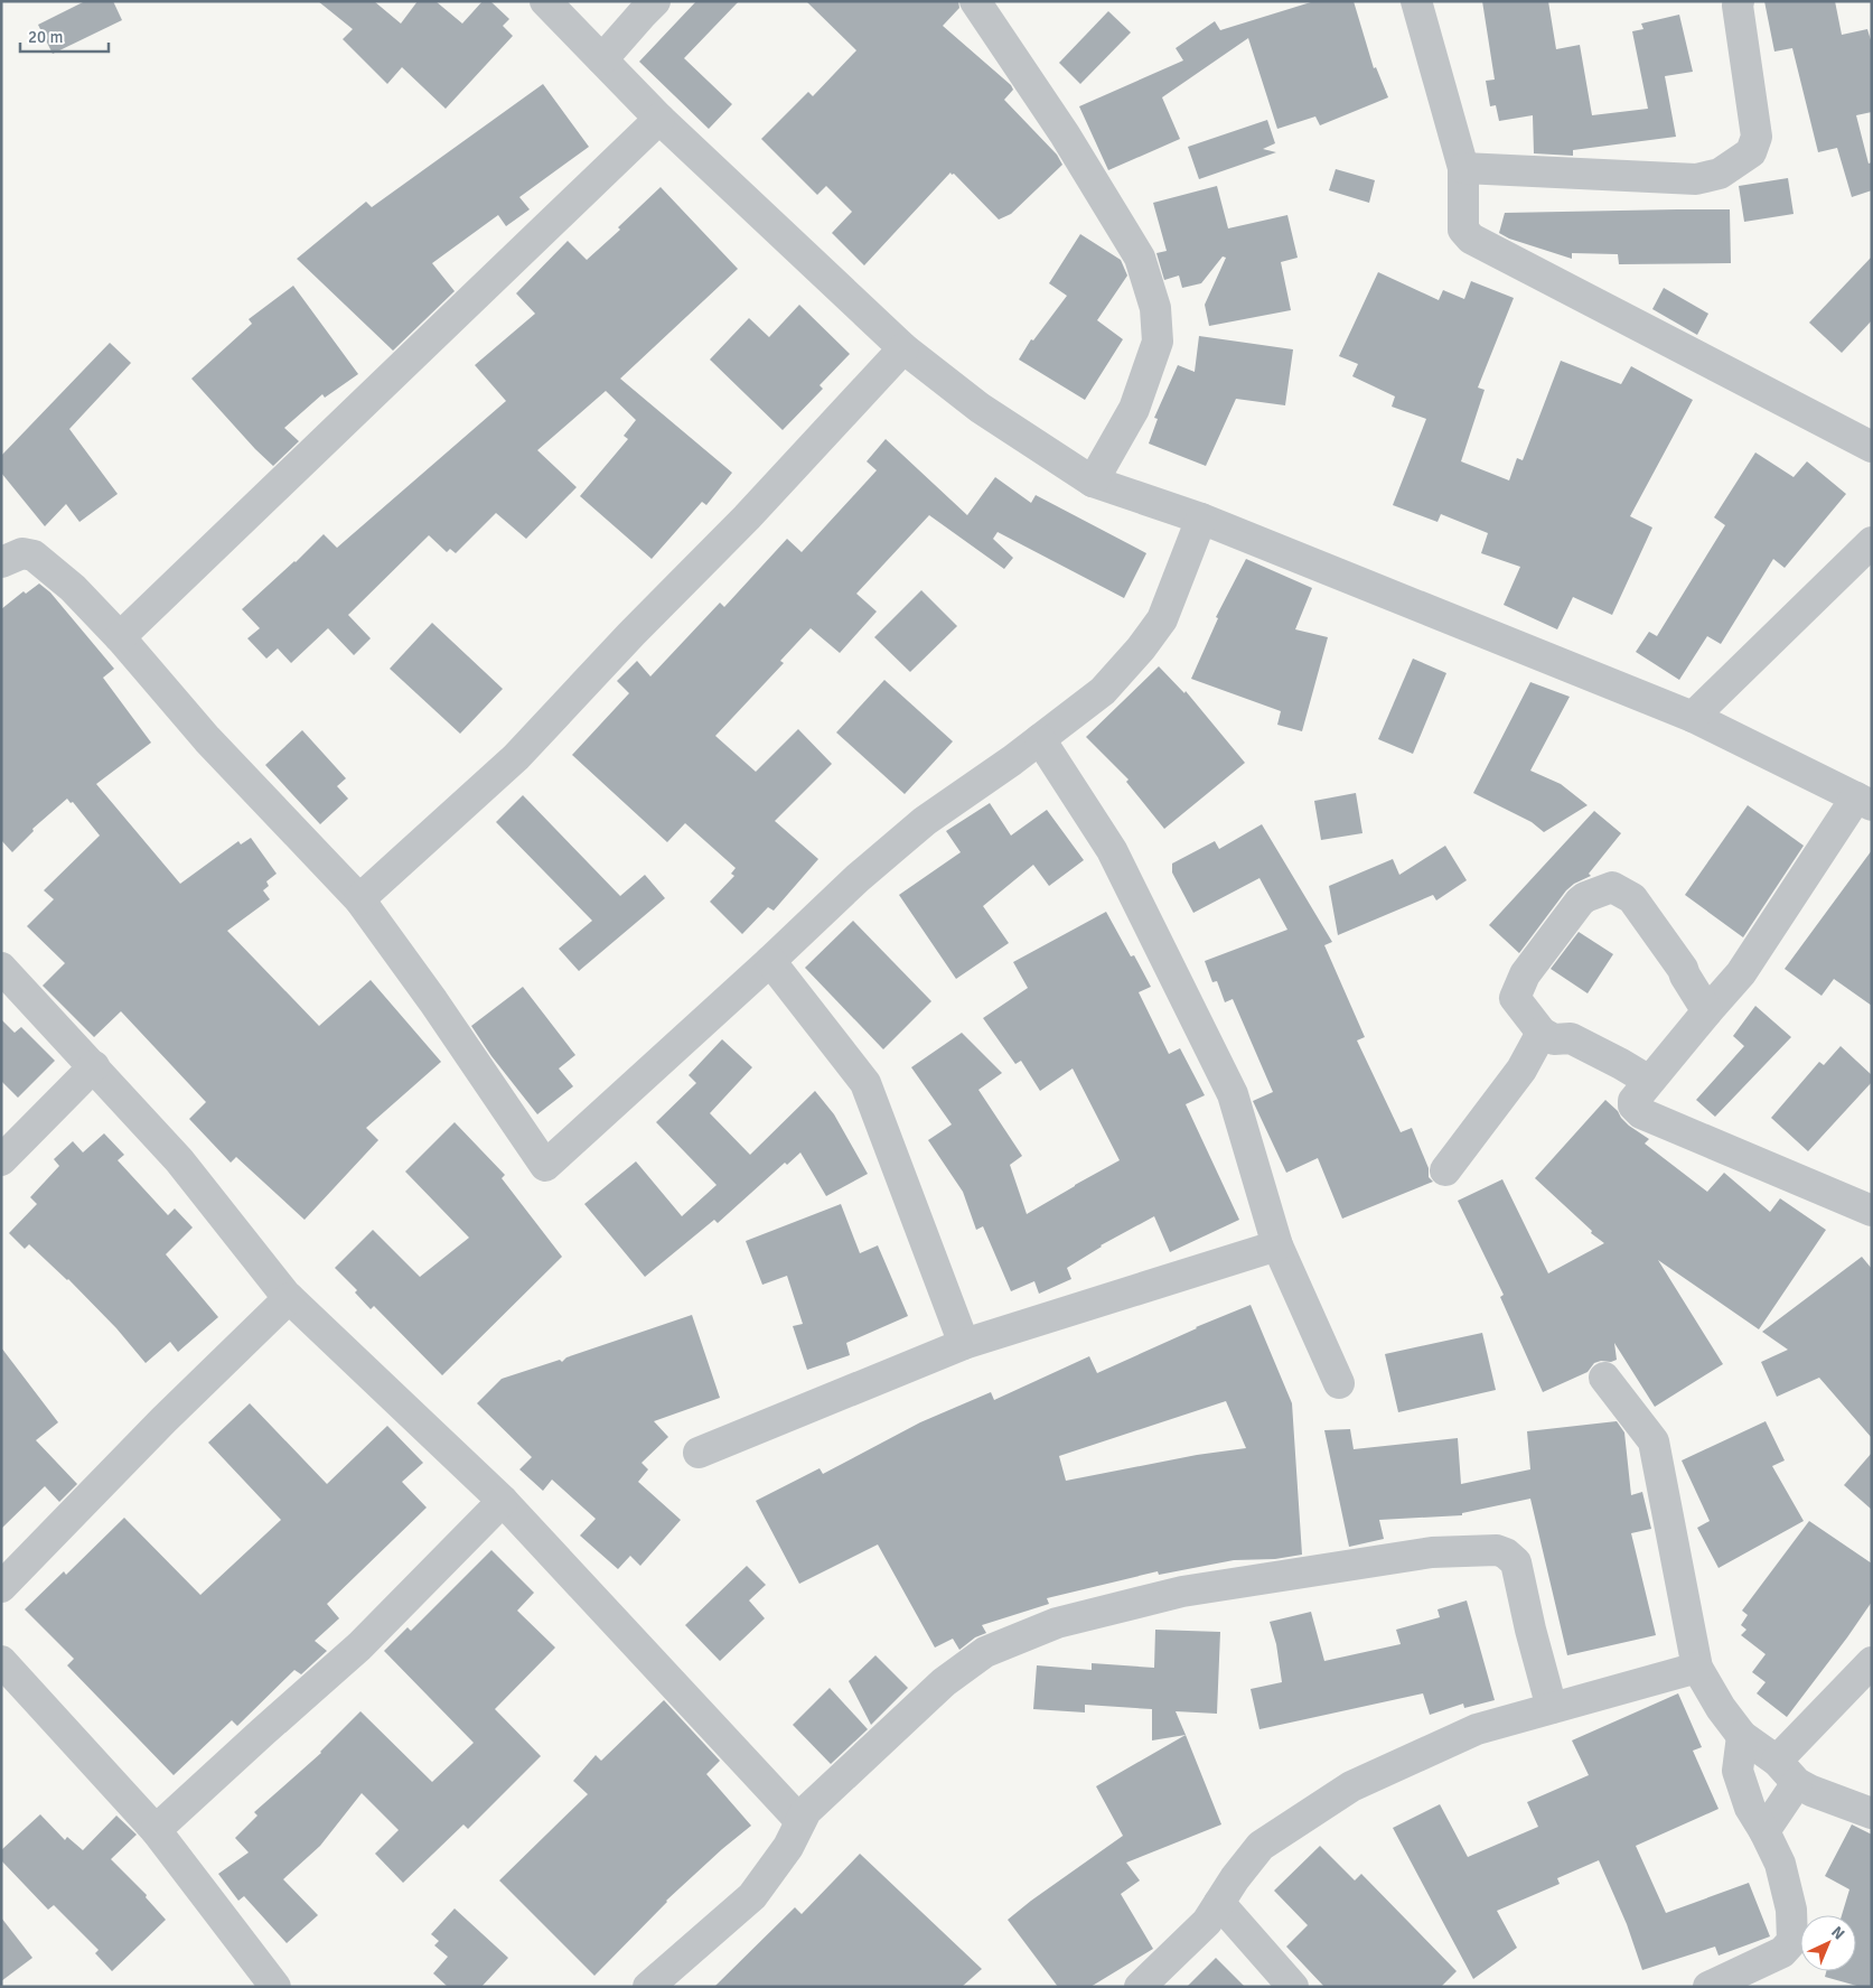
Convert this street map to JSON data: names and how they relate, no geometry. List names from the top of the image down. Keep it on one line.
{"scale_bar":"20 m","north":"top right"}
